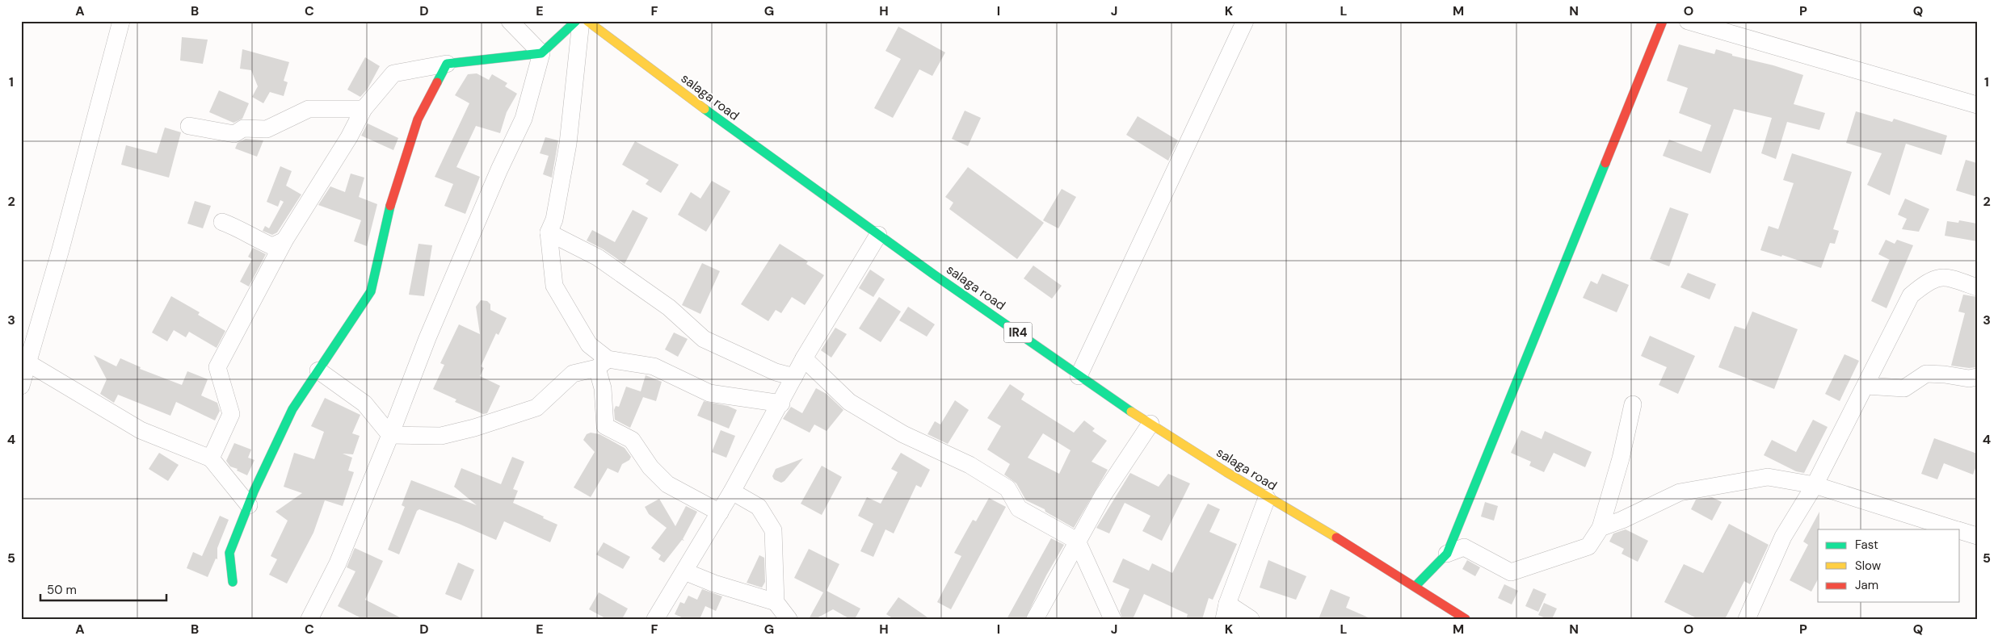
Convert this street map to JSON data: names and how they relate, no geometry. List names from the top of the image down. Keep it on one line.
{"streets":{"street":["salaga road","IR4"]},"legend":["Fast","Slow","Jam"],"scale_bar":"50 m","grid":{"columns":["A","B","C","D","E","F","G","H","I","J","K","L","M","N","O","P","Q"],"rows":["1","2","3","4","5"]}}
